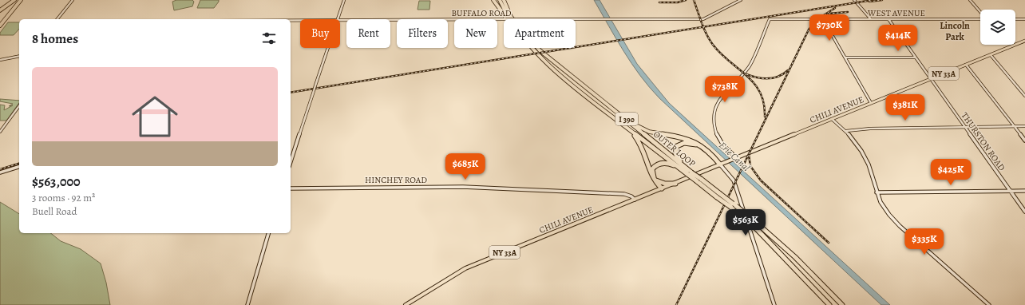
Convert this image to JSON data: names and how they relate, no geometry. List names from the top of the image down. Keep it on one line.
{"streets":{"highway":["I 390","OUTER LOOP"],"main road":["NY 33A","CHILI AVENUE"],"street":["BUFFALO ROAD","WEST AVENUE","THURSTON ROAD","HINCHEY ROAD"]},"crossings":[["WEST AVENUE","CHILI AVENUE"],["WEST AVENUE","THURSTON ROAD"],["CHILI AVENUE","THURSTON ROAD"],["CHILI AVENUE","HINCHEY ROAD"]],"districts":["Lincoln Park"],"water":["Erie Canal"],"page":{"price":["$730K","$414K","$738K","$381K","$685K","$425K","$563K","$335K"],"chip":["Buy","Rent","Filters","New","Apartment"],"heading":"8 homes","list":[{"name":"$563,000","note":"3 rooms · 92 m² · Buell Road"}]}}
